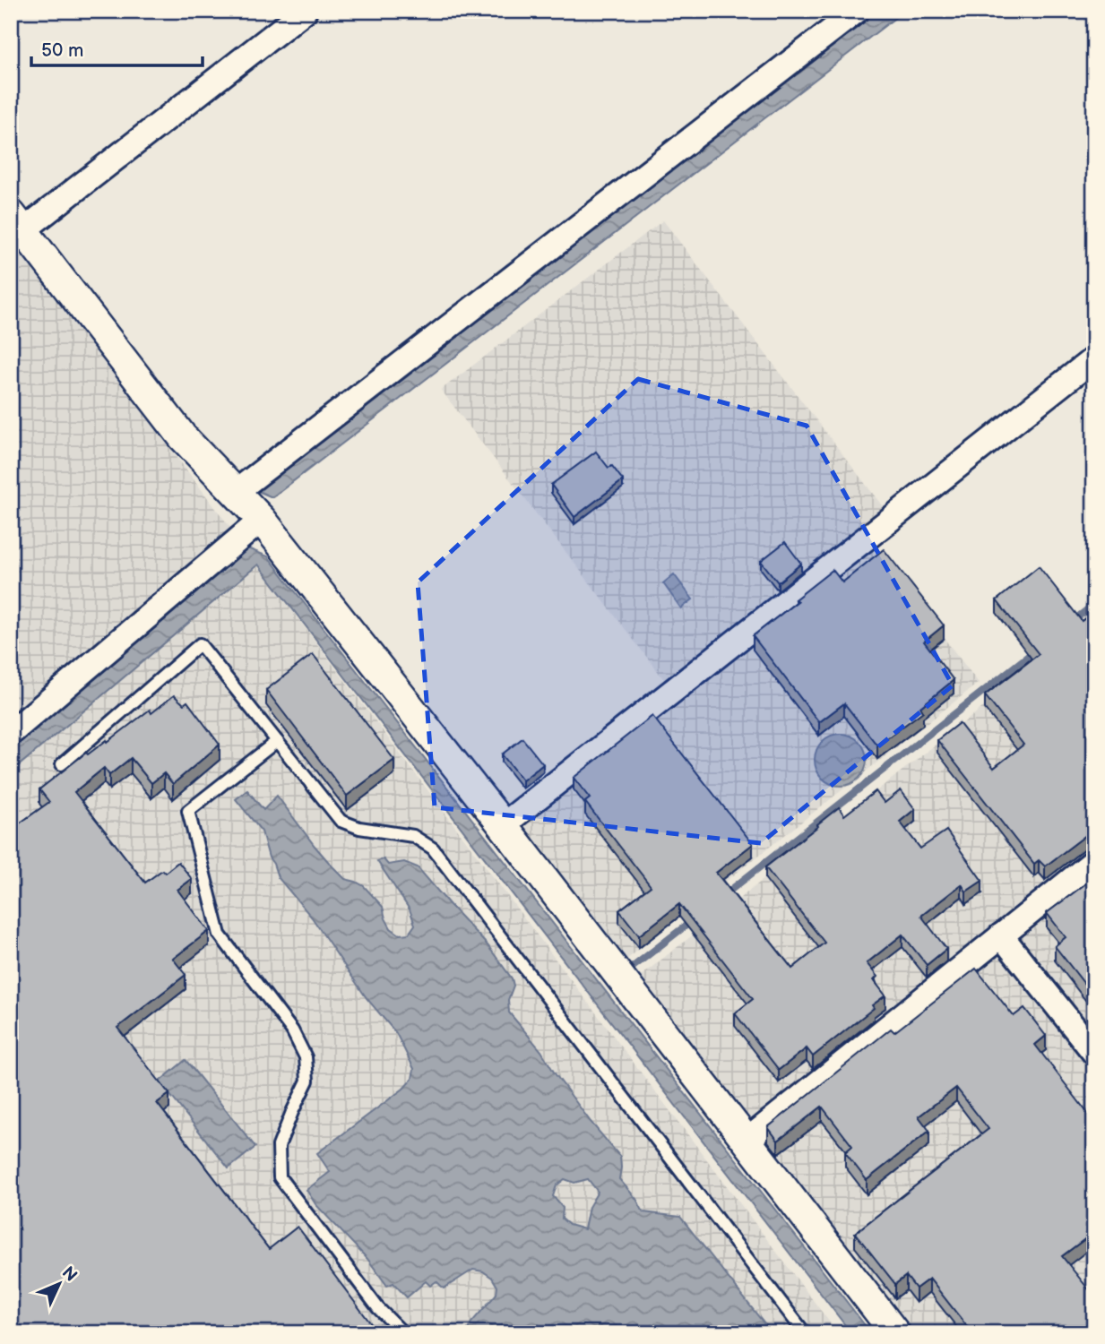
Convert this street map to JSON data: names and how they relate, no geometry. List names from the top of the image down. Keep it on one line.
{"scale_bar":"50 m","north":"top right"}
